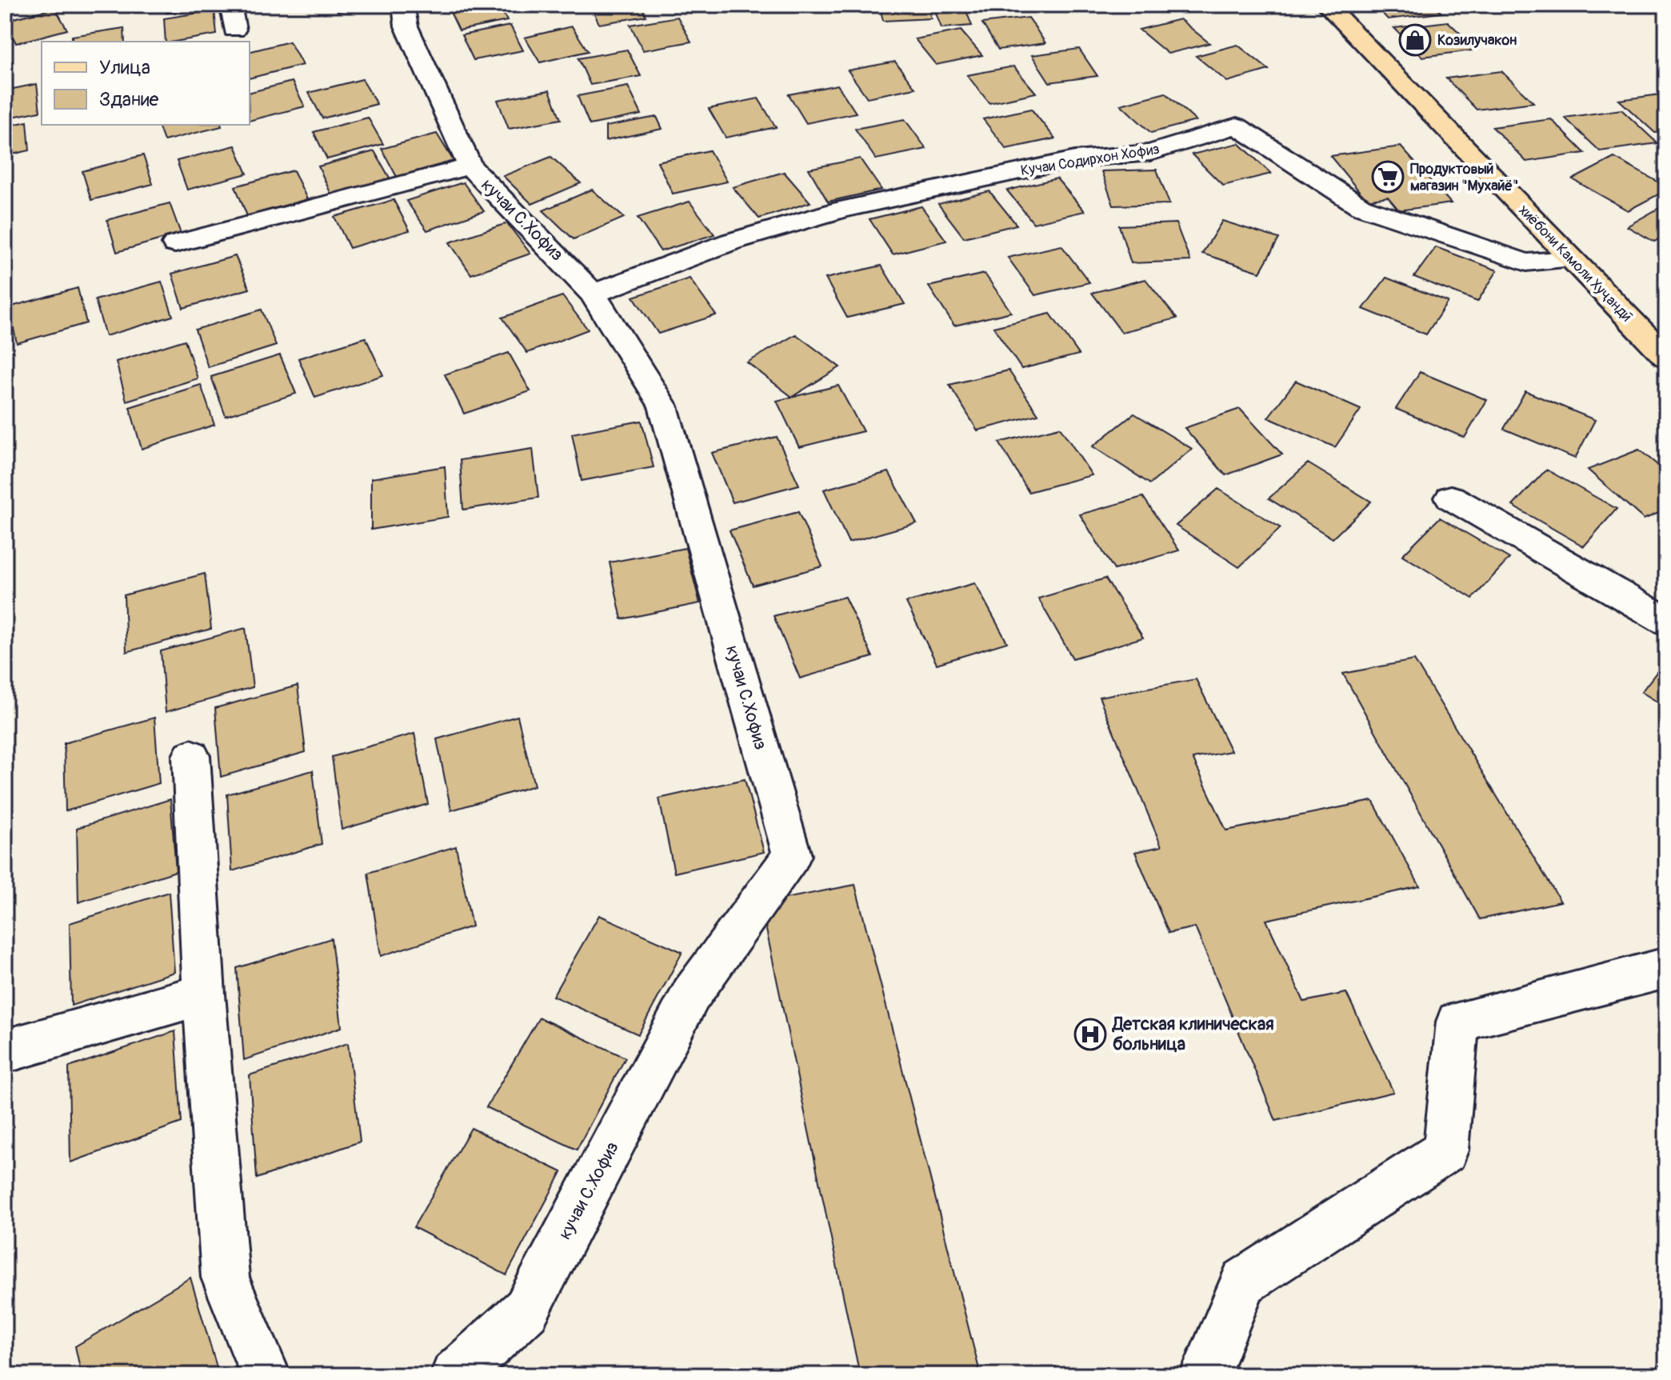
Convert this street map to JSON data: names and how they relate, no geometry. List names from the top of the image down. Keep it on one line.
{"streets":{"main road":["хиёбони Камоли Хуҷандӣ"],"street":["Кучаи Содирхон Хофиз","кучаи С.Хофиз"]},"crossings":[["Кучаи Содирхон Хофиз","кучаи С.Хофиз"],["Кучаи Содирхон Хофиз","хиёбони Камоли Хуҷандӣ"]],"places":{"shop":["Козилучакон"],"supermarket":["Продуктовый магазин \"Мухайё\""],"hospital":["Детская клиническая больница"]},"legend":["Улица","Здание"]}
